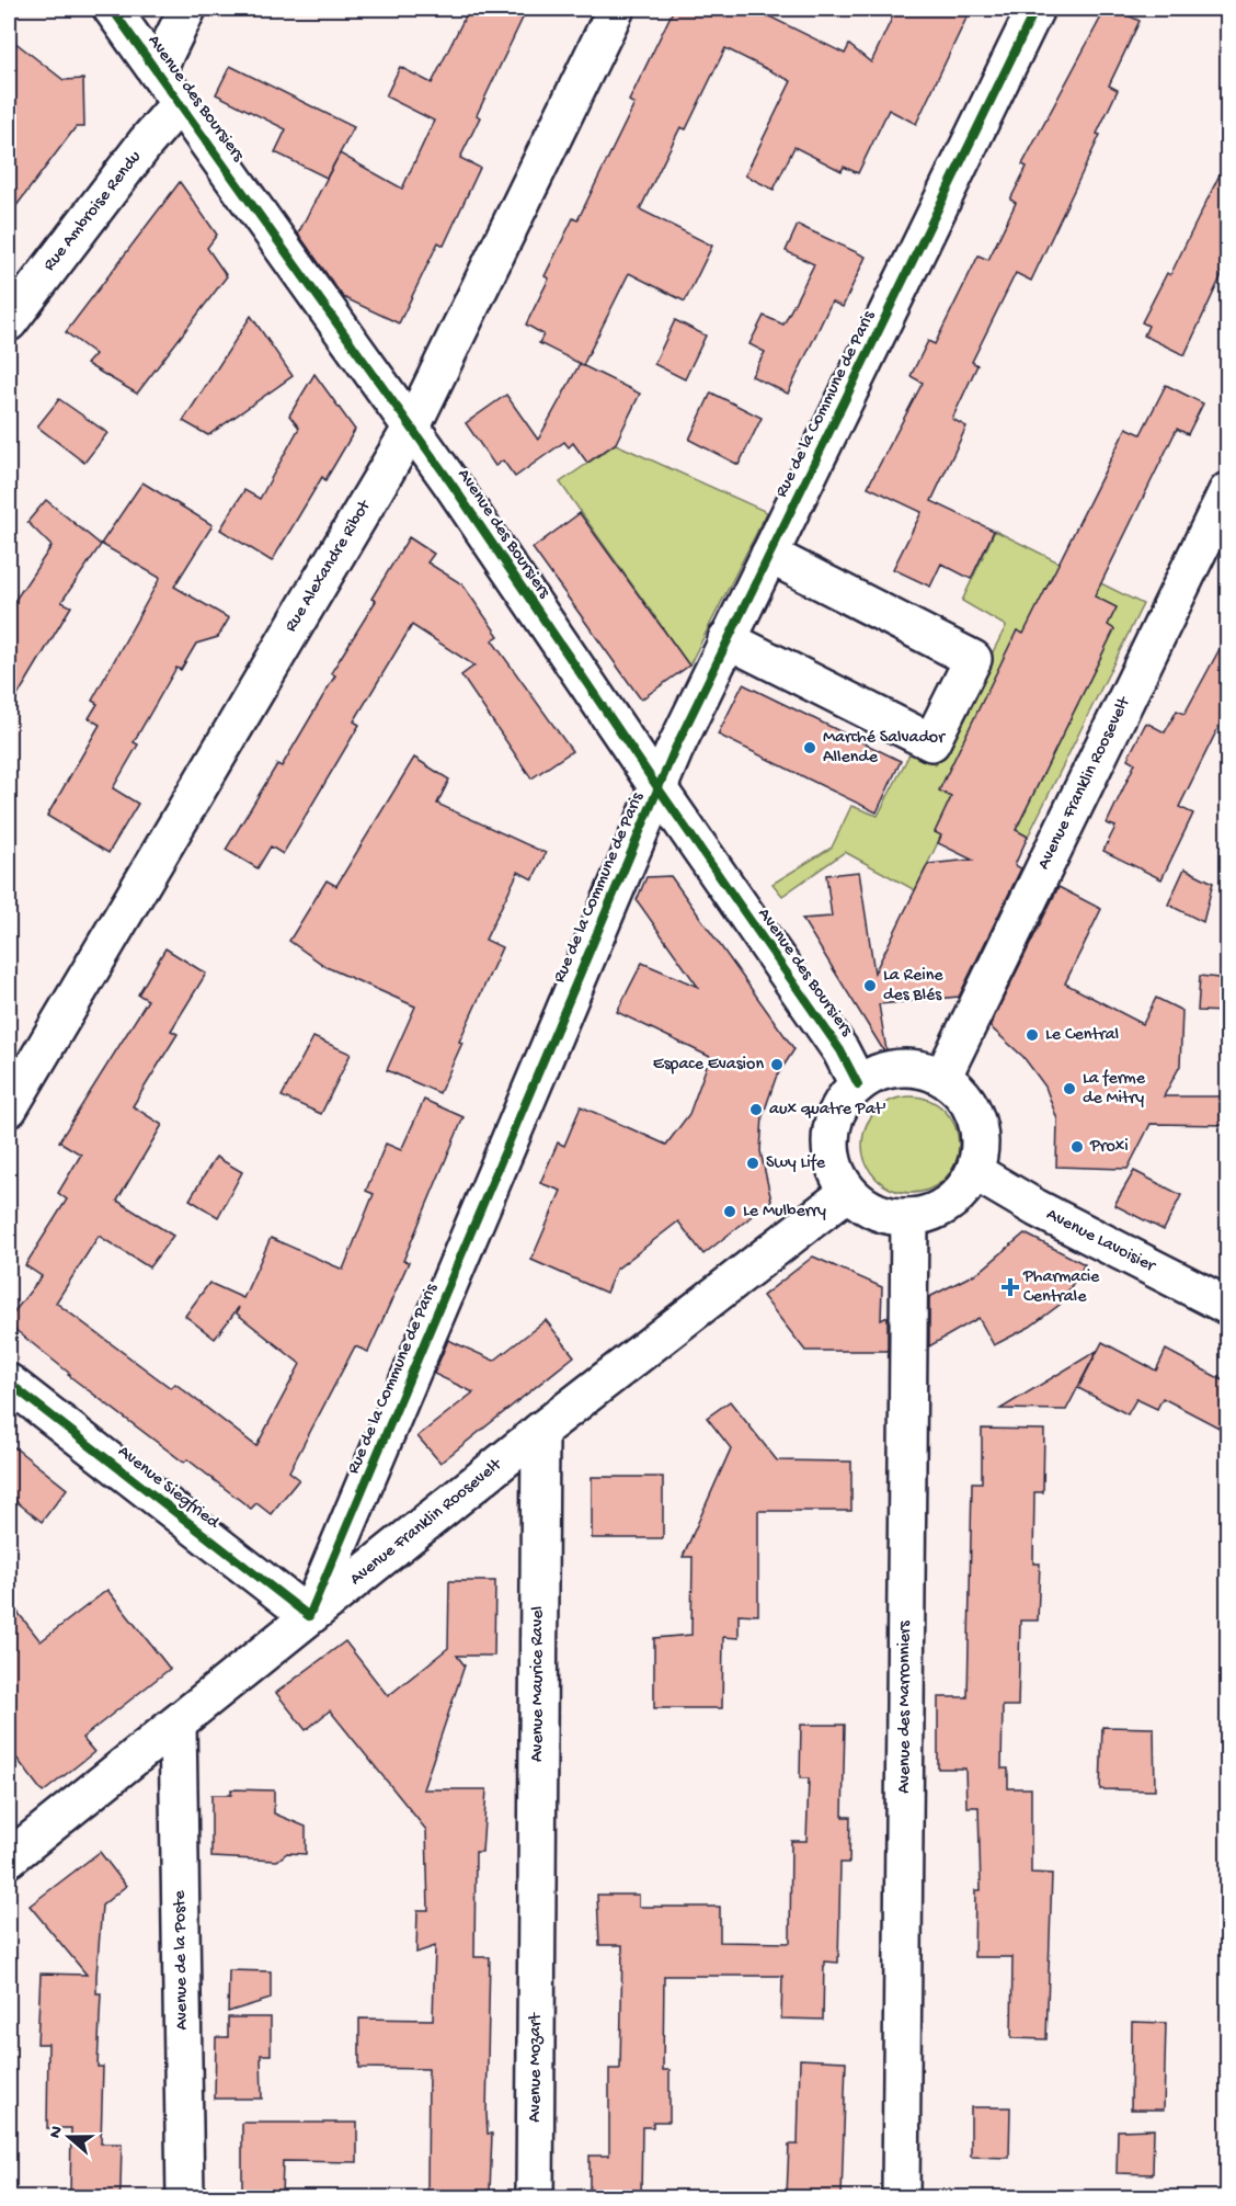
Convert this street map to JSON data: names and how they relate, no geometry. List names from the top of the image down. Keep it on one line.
{"streets":{"street":["Avenue des Boursiers","Rue Ambroise Rendu","Rue de la Commune de Paris","Rue Alexandre Ribot","Avenue Franklin Roosevelt","Avenue Lavoisier","Avenue Siegfried","Avenue Maurice Ravel","Avenue des Marronniers","Avenue de la Poste","Avenue Mozart"]},"crossings":[["Avenue des Boursiers","Rue Ambroise Rendu"],["Avenue des Boursiers","Rue de la Commune de Paris"],["Avenue des Boursiers","Rue Alexandre Ribot"],["Avenue des Boursiers","Avenue Franklin Roosevelt"],["Avenue des Boursiers","Avenue Lavoisier"],["Avenue des Boursiers","Avenue des Marronniers"],["Rue de la Commune de Paris","Avenue Franklin Roosevelt"],["Rue de la Commune de Paris","Avenue Siegfried"],["Avenue Franklin Roosevelt","Avenue Lavoisier"],["Avenue Franklin Roosevelt","Avenue Siegfried"],["Avenue Franklin Roosevelt","Avenue Maurice Ravel"],["Avenue Franklin Roosevelt","Avenue des Marronniers"],["Avenue Franklin Roosevelt","Avenue de la Poste"],["Avenue Lavoisier","Avenue des Marronniers"],["Avenue Maurice Ravel","Avenue Mozart"]],"places":{"other":["Marché Salvador Allende","La Reine des Blés","Le Central","Espace Evasion","La ferme de Mitry","aux quatre Pat'","Proxi","Swy Life","Le Mulberry"],"health":["Pharmacie Centrale"]},"north":"left"}
